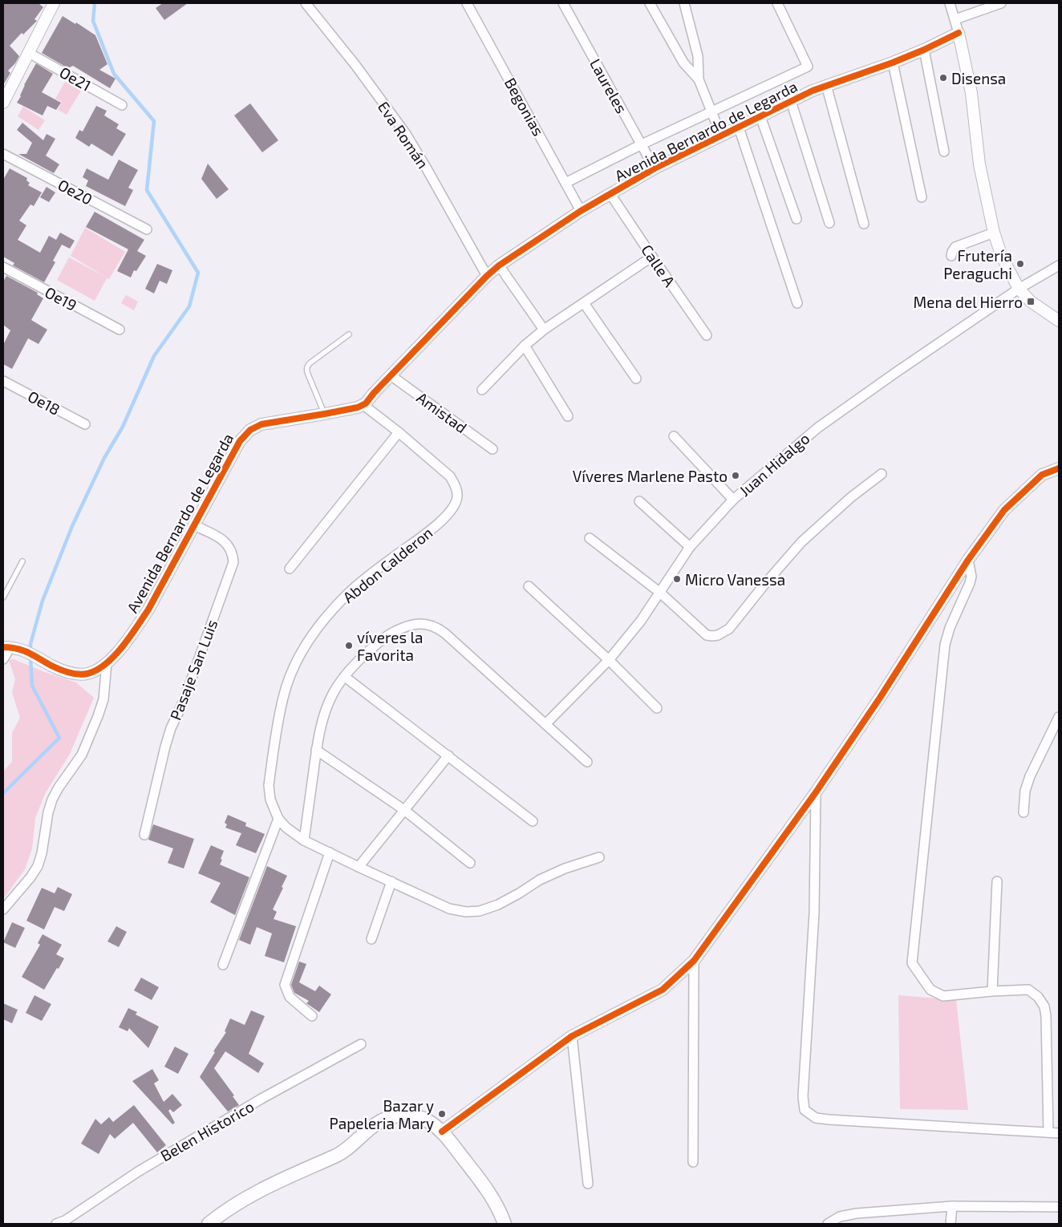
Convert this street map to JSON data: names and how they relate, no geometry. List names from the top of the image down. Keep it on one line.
{"streets":{"street":["Oe21","Laureles","Begonias","Avenida Bernardo de Legarda","Eva Román","Oe20","Calle A","Oe19","Oe18","Amistad","Juan Hidalgo","Abdon Calderon","Pasaje San Luis","Belen Historico"]},"crossings":[["Laureles","Avenida Bernardo de Legarda"],["Begonias","Avenida Bernardo de Legarda"],["Avenida Bernardo de Legarda","Eva Román"],["Avenida Bernardo de Legarda","Calle A"],["Avenida Bernardo de Legarda","Amistad"],["Avenida Bernardo de Legarda","Abdon Calderon"],["Avenida Bernardo de Legarda","Pasaje San Luis"]],"places":{"other":["Disensa","Frutería Peraguchi","Víveres Marlene Pasto","Micro Vanessa","víveres la Favorita","Bazar y Papeleria Mary"],"transit":["Mena del Hierro"]}}
